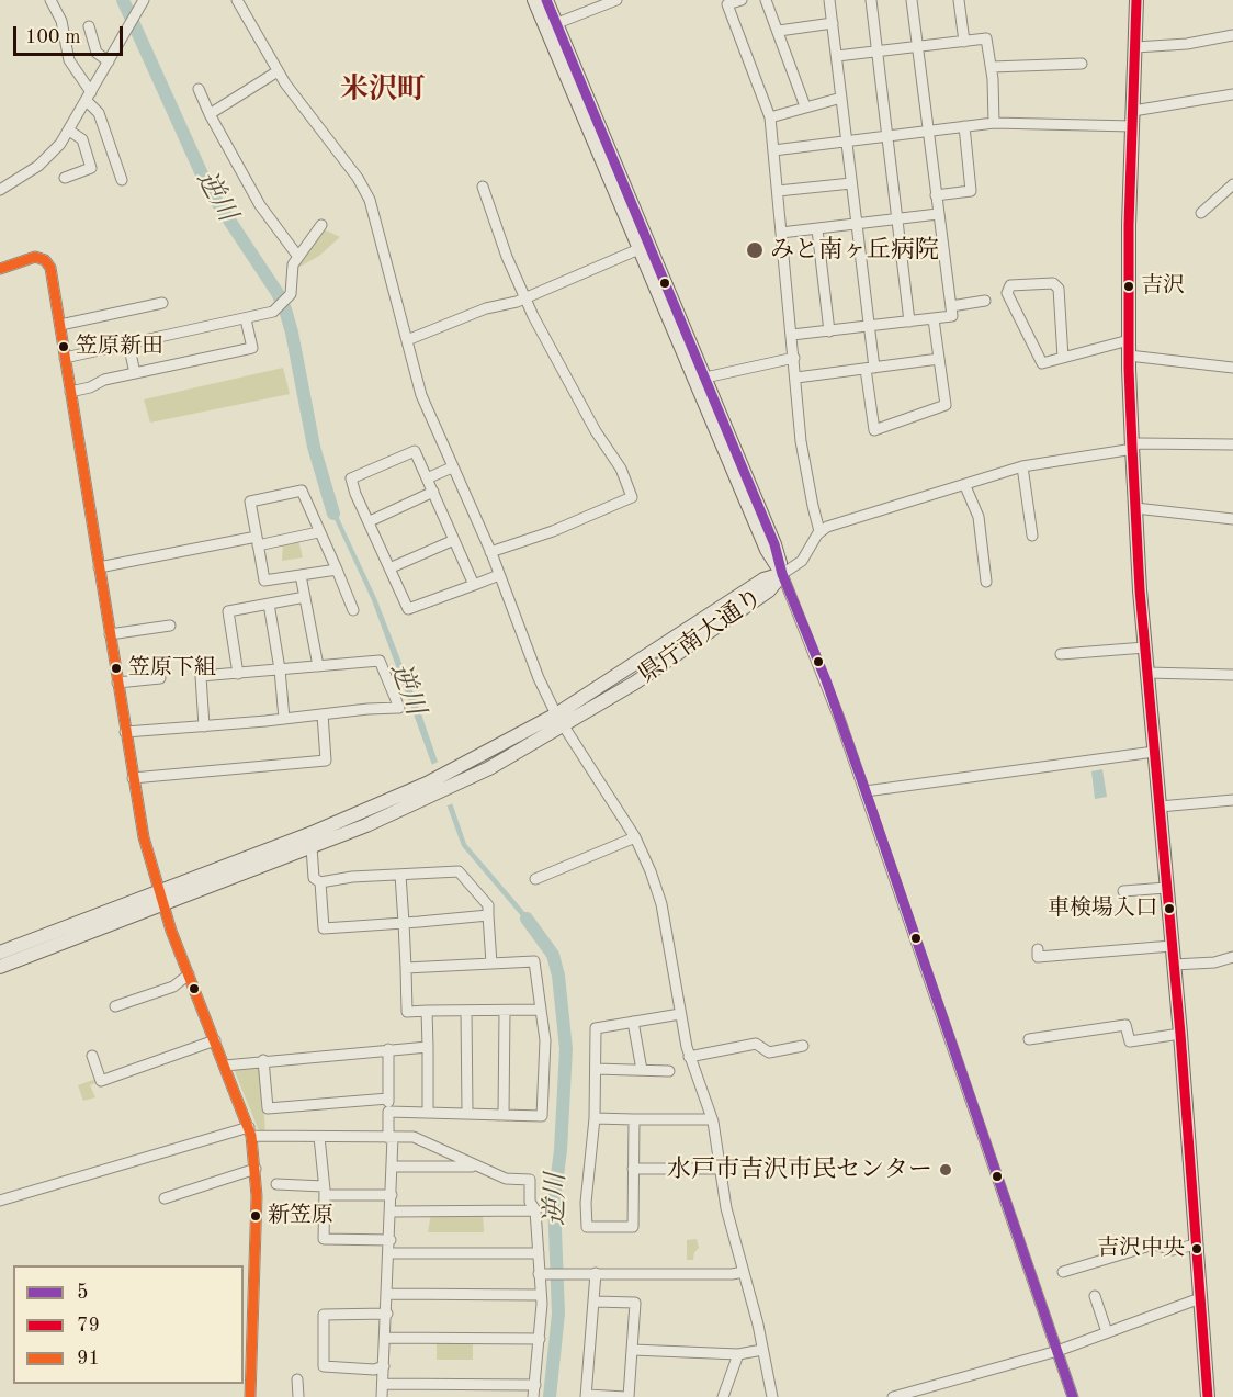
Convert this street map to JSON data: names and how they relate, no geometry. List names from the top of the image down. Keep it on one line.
{"streets":{"main road":["県庁南大通り"]},"districts":["米沢町"],"water":["逆川"],"places":["みと南ヶ丘病院","吉沢","笠原新田","笠原下組","車検場入口","水戸市吉沢市民センター","新笠原","吉沢中央"],"lines":["transit line 5","transit line 79","transit line 91"],"legend":["5","79","91"],"scale_bar":"100 m"}
